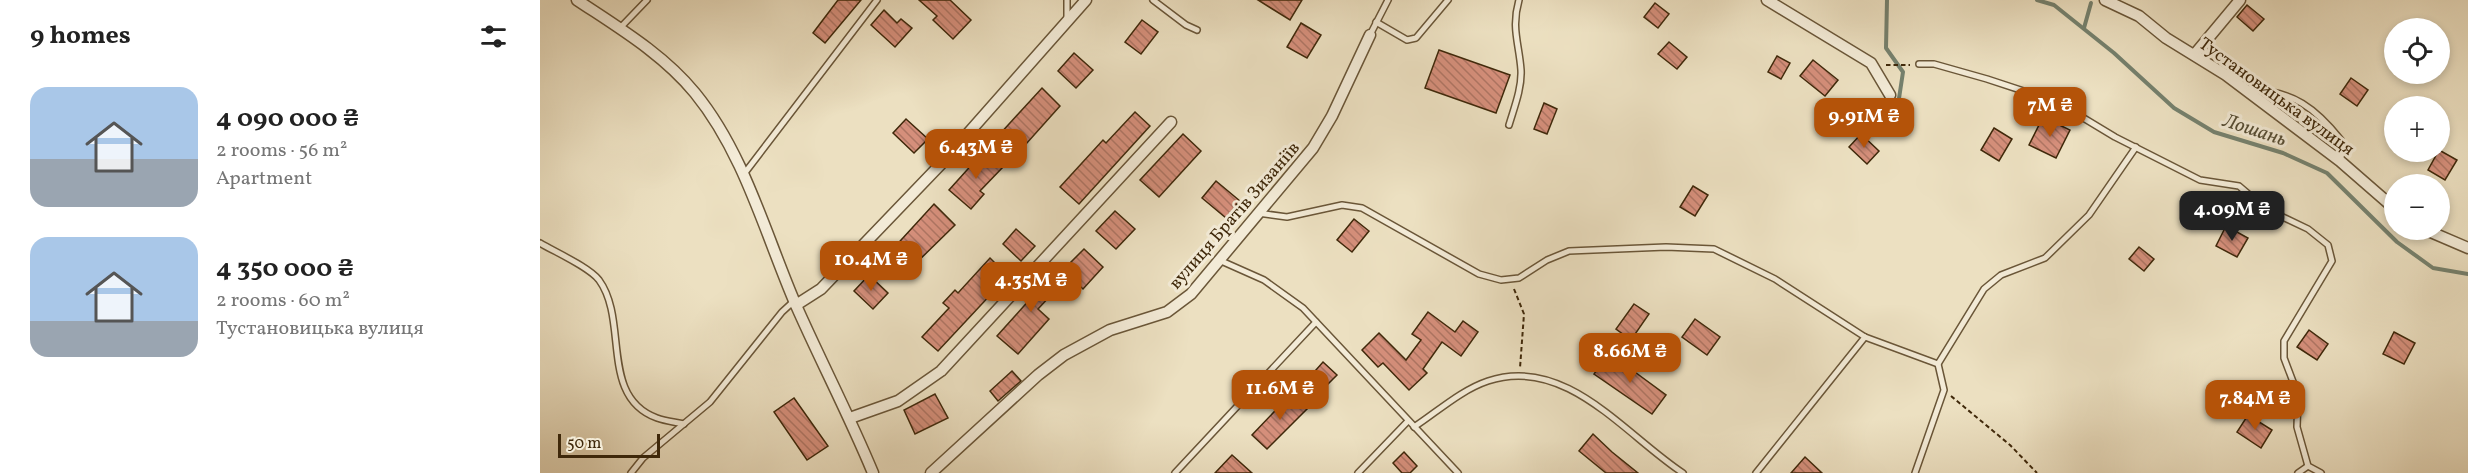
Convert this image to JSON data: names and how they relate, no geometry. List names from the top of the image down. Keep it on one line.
{"streets":{"street":["Тустановицька вулиця","вулиця Братів Зизаніїв"]},"water":["Лошань"],"scale_bar":"50 m","page":{"heading":"9 homes","map_buttons":["+","−"],"list":[{"name":"4 090 000 ₴","note":"2 rooms · 56 m² · Apartment"},{"name":"4 350 000 ₴","note":"2 rooms · 60 m² · Тустановицька вулиця"}],"price":["7M ₴","9.91M ₴","6.43M ₴","4.09M ₴","10.4M ₴","4.35M ₴","8.66M ₴","11.6M ₴","7.84M ₴"],"scale":"50 m"}}
